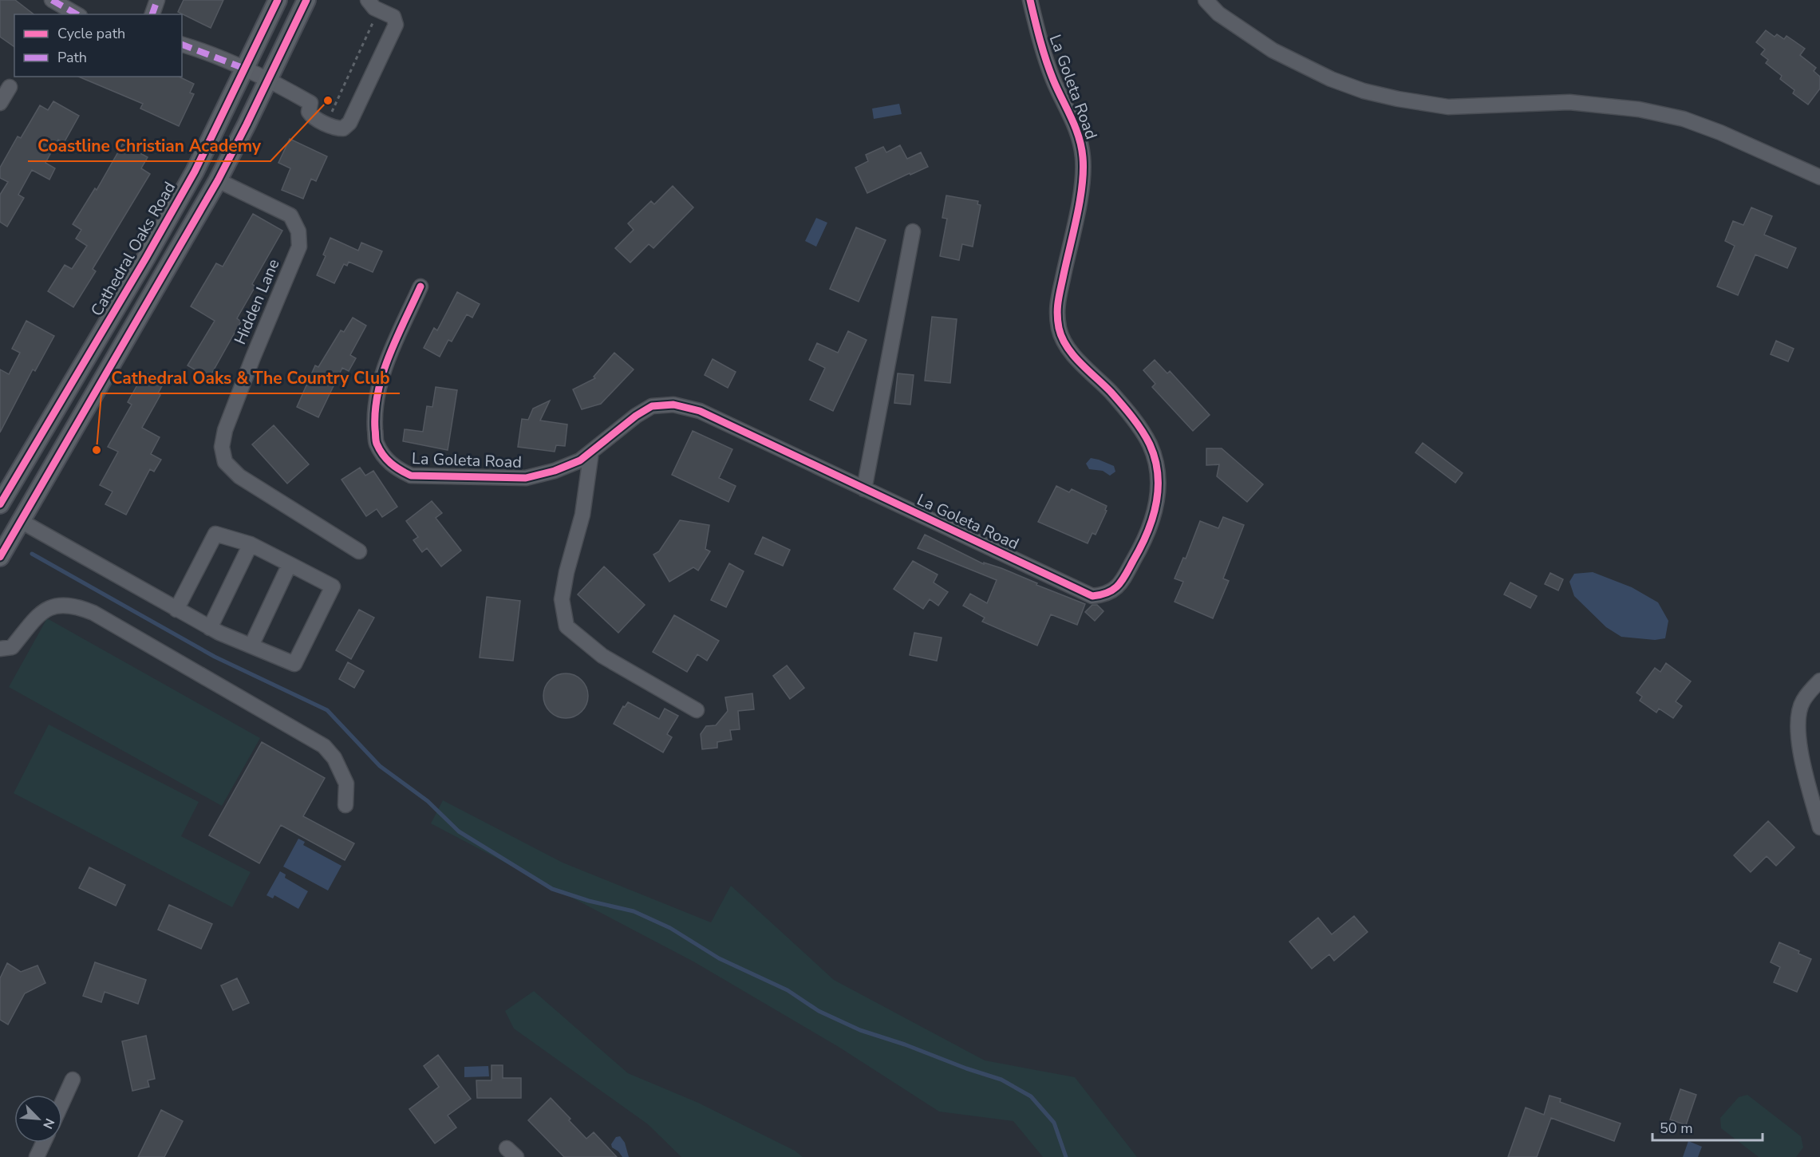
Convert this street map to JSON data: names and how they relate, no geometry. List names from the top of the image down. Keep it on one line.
{"streets":{"main road":["Cathedral Oaks Road"],"street":["La Goleta Road","Hidden Lane"]},"places":["Coastline Christian Academy","Cathedral Oaks & The Country Club"],"legend":["Cycle path","Path"],"scale_bar":"50 m","north":"bottom right"}
